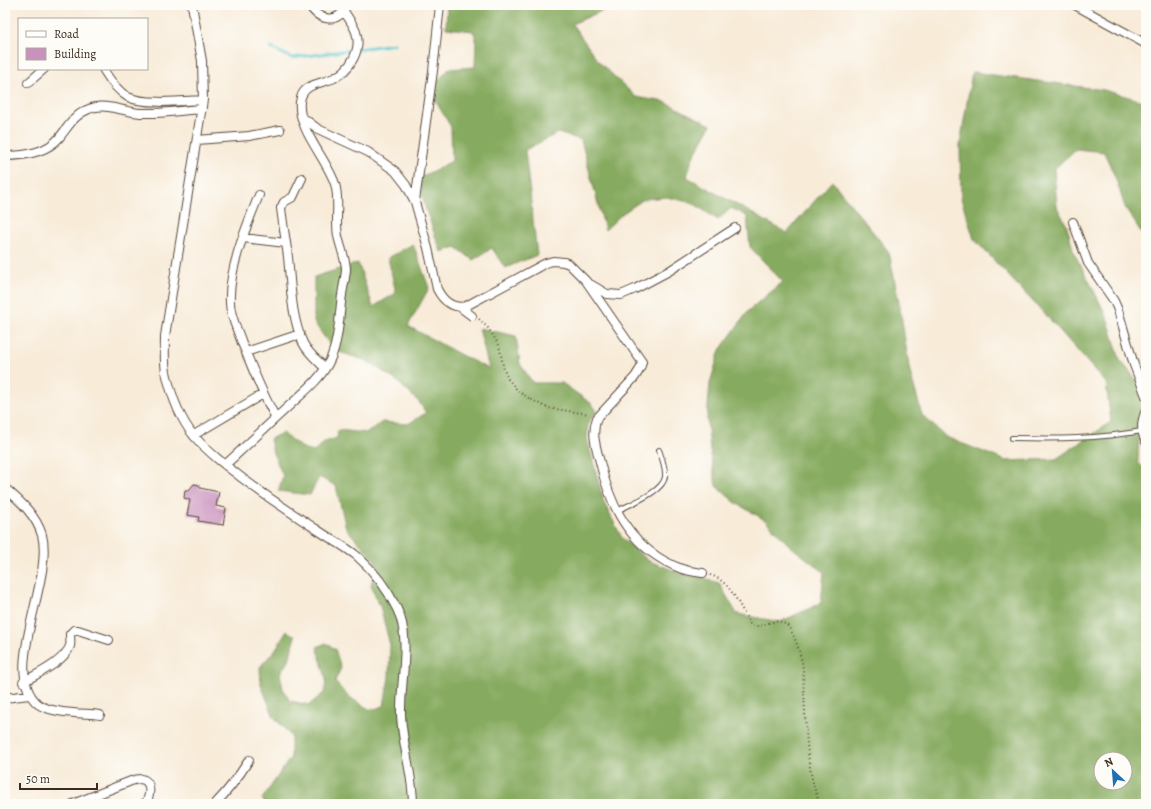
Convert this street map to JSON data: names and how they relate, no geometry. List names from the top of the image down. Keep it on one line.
{"legend":["Road","Building"],"scale_bar":"50 m","north":"top left"}
